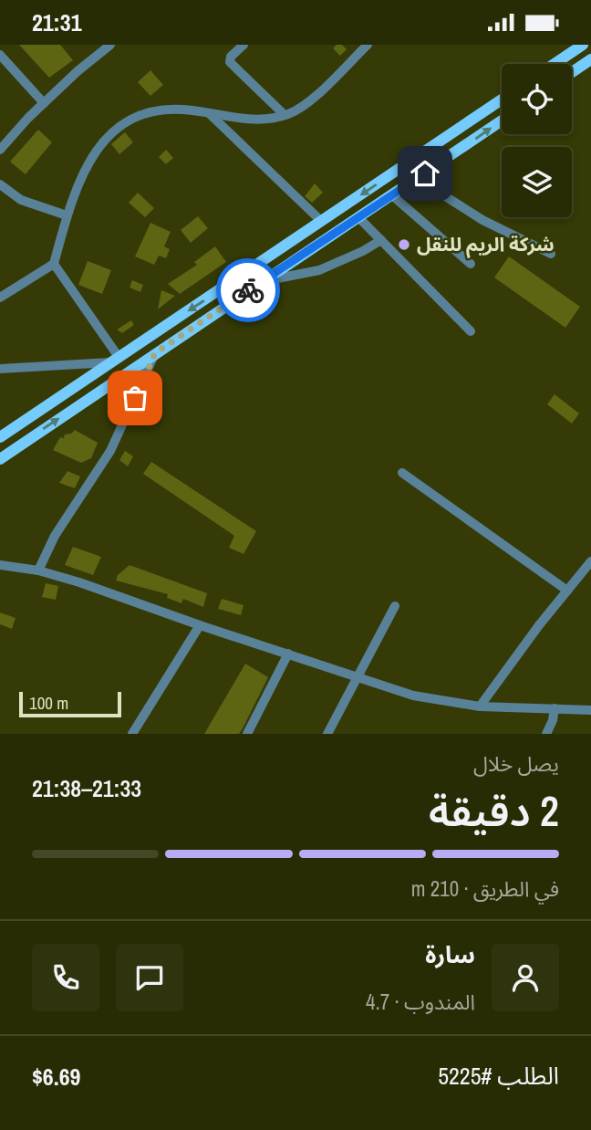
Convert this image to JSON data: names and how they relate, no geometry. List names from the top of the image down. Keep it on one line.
{"places":["شركة الريم للنقل"],"scale_bar":"100 m","page":{"status":"21:31","scale":"100 m","heading":["2 دقيقة","يصل خلال","21:33–21:38"],"panel":["سارة","المندوب · 4.7","الطلب #5225","$6.69"],"bar":"في الطريق · 210 m"}}
